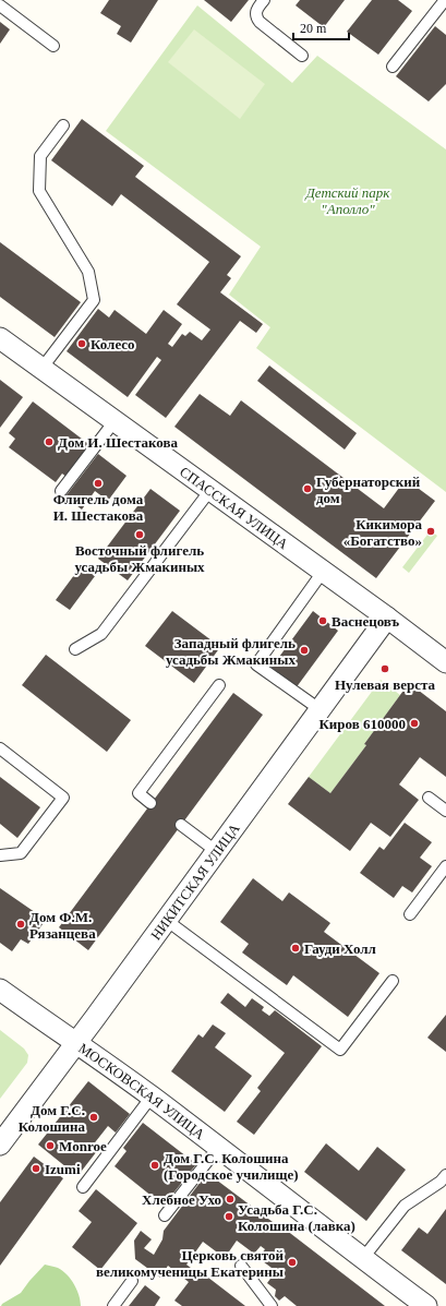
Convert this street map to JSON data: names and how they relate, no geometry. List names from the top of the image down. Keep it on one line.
{"streets":{"street":["СПАССКАЯ УЛИЦА","НИКИТСКАЯ УЛИЦА","МОСКОВСКАЯ УЛИЦА"]},"crossings":[["СПАССКАЯ УЛИЦА","НИКИТСКАЯ УЛИЦА"],["НИКИТСКАЯ УЛИЦА","МОСКОВСКАЯ УЛИЦА"]],"parks":["Детский парк \"Аполло\""],"places":["Колесо","Дом И. Шестакова","Флигель дома И. Шестакова","Губернаторский дом","Кикимора «Богатство»","Восточный флигель усадьбы Жмакиных","Васнецовъ","Западный флигель усадьбы Жмакиных","Нулевая верста","Киров 610000","Дом Ф.М. Рязанцева","Гауди Холл","Дом Г.С. Колошина","Monroe","Дом Г.С. Колошина (Городское училище)","Izumi","Хлебное Ухо","Усадьба Г.С. Колошина (лавка)","Церковь святой великомученицы Екатерины"],"scale_bar":"20 m"}
